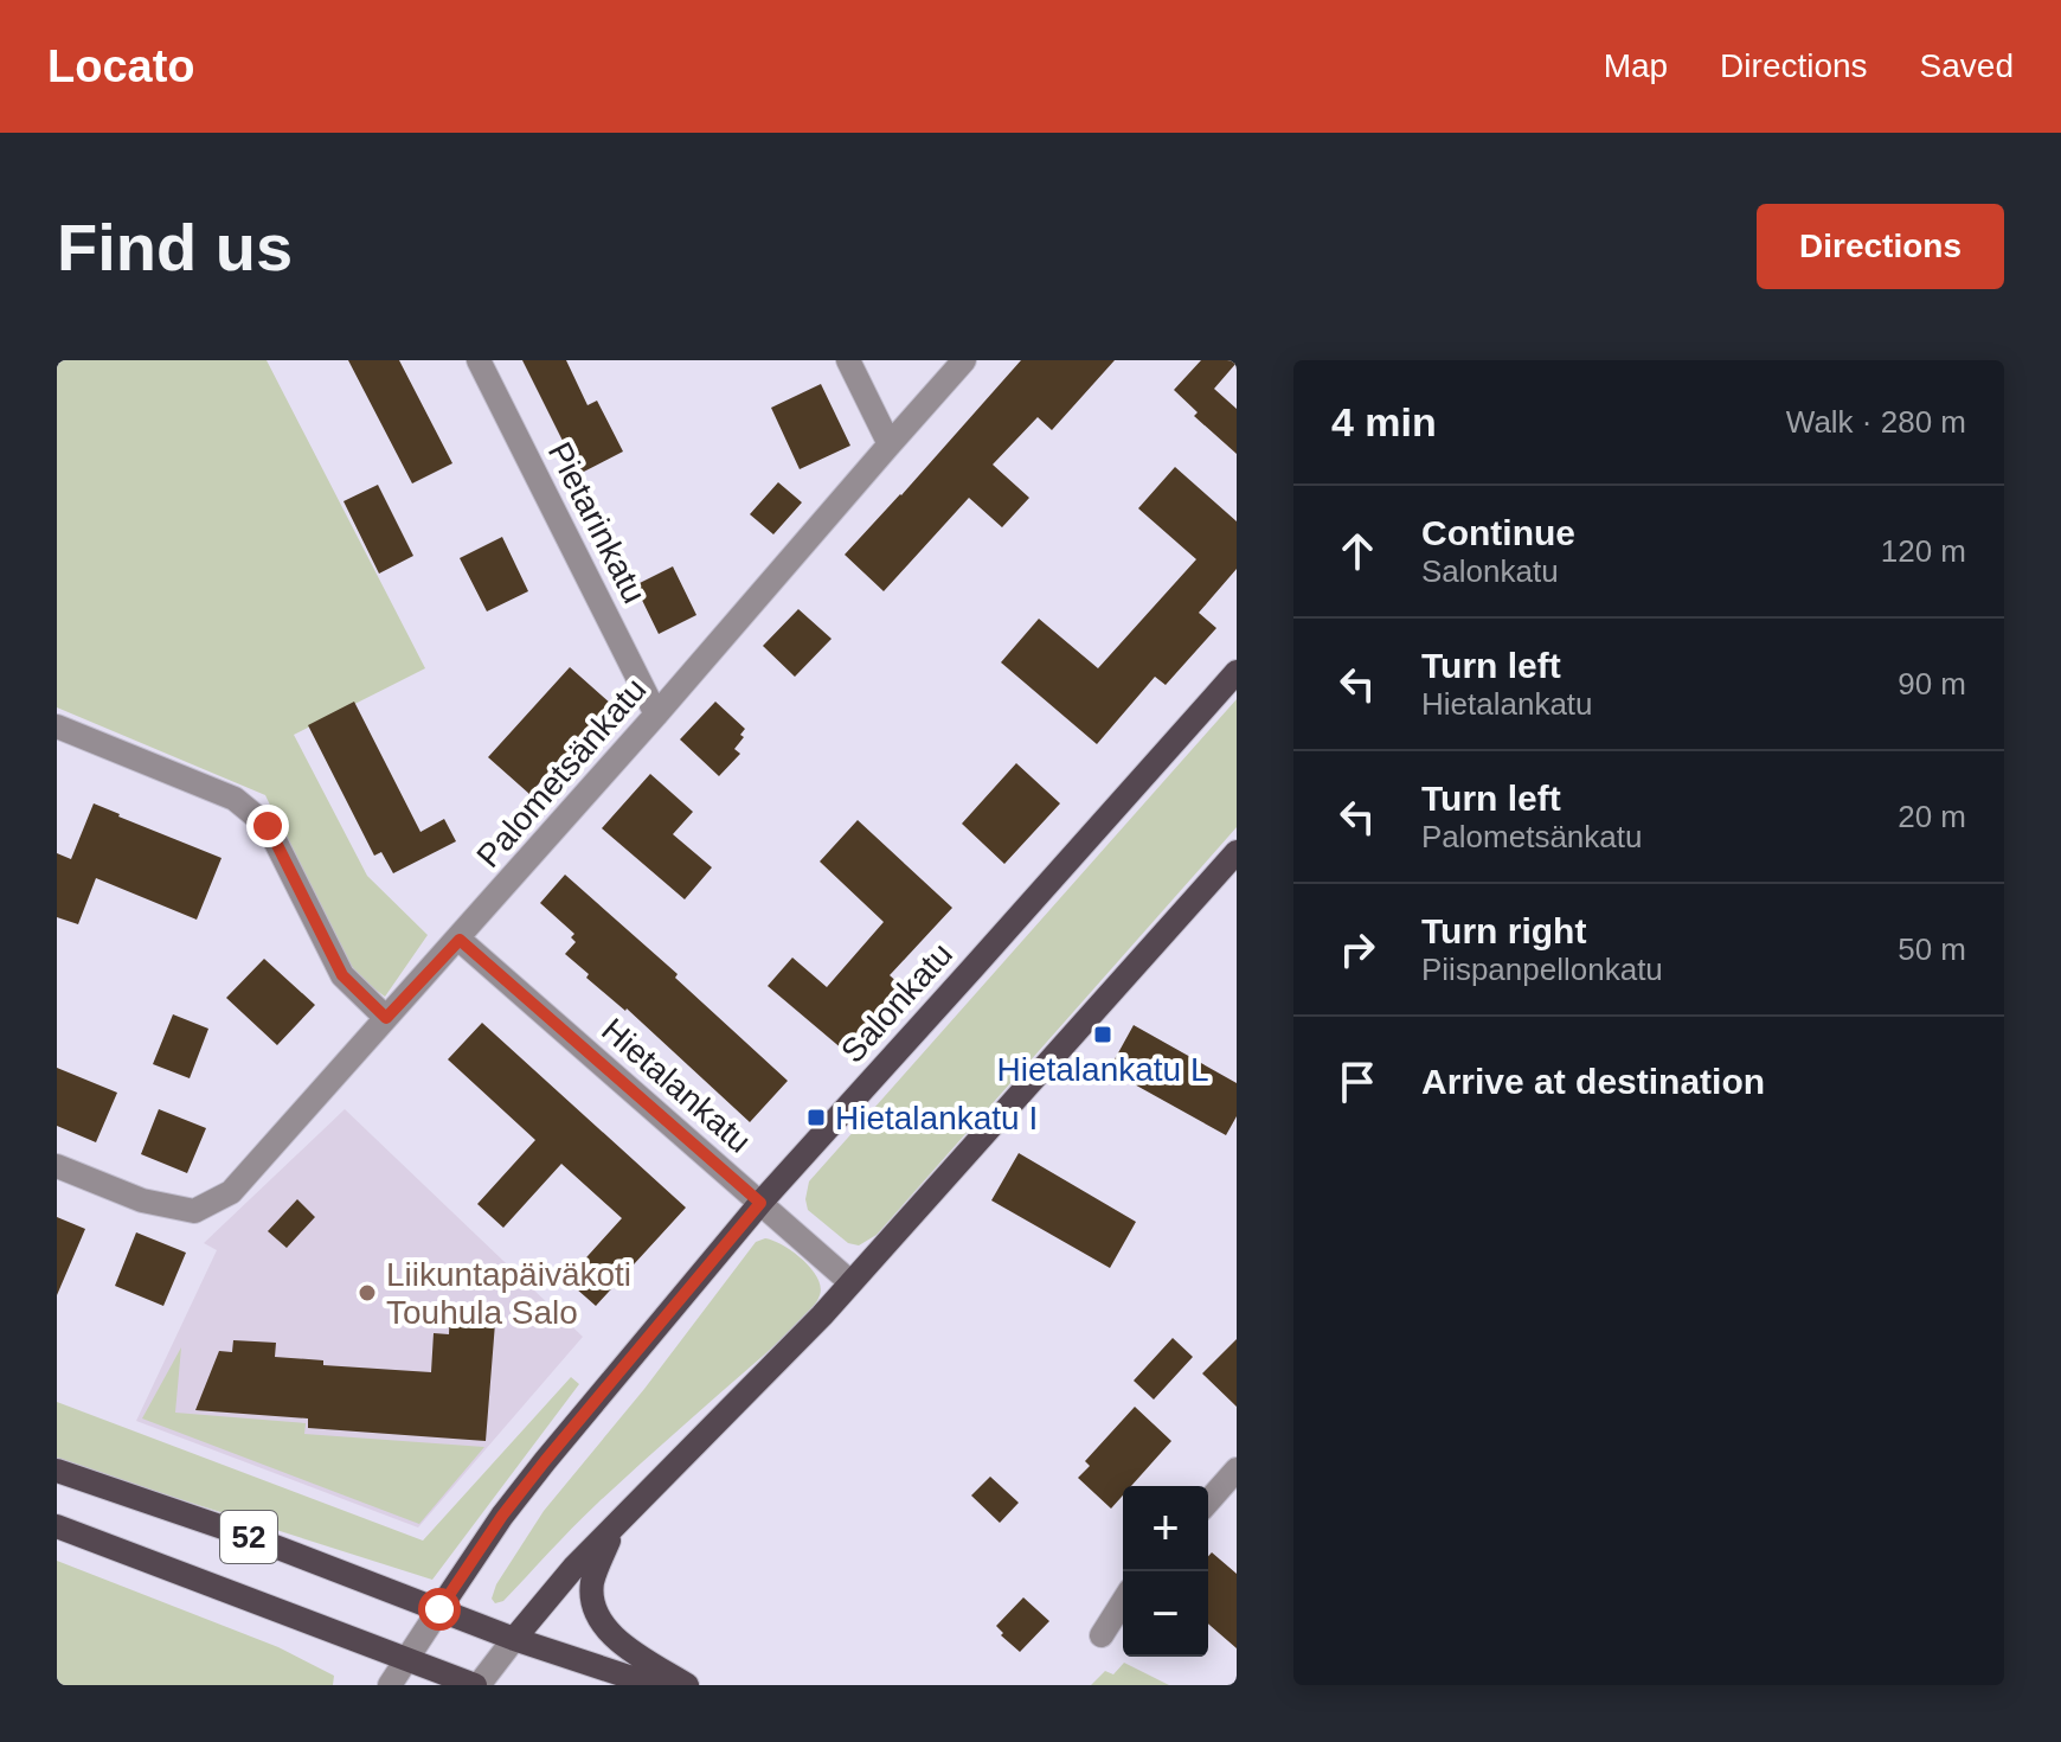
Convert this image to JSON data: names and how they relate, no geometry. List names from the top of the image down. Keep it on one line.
{"streets":{"main road":["Salonkatu","52"],"street":["Pietarinkatu","Palometsänkatu","Hietalankatu"]},"crossings":[["Pietarinkatu","Palometsänkatu"],["Palometsänkatu","Hietalankatu"],["Salonkatu","Hietalankatu"],["Salonkatu","52"]],"places":{"transit":["Hietalankatu L","Hietalankatu I"],"other":["Liikuntapäiväkoti Touhula Salo"]},"page":{"header":"Locato","nav":["Map","Directions","Saved"],"buttons":"Directions","title":"Find us","heading":["4 min","Walk · 280 m"],"list":[["Continue","Salonkatu","120 m"],["Turn left","Hietalankatu","90 m"],["Turn left","Palometsänkatu","20 m"],["Turn right","Piispanpellonkatu","50 m"],"Arrive at destination"],"map_buttons":["+","−"]}}
